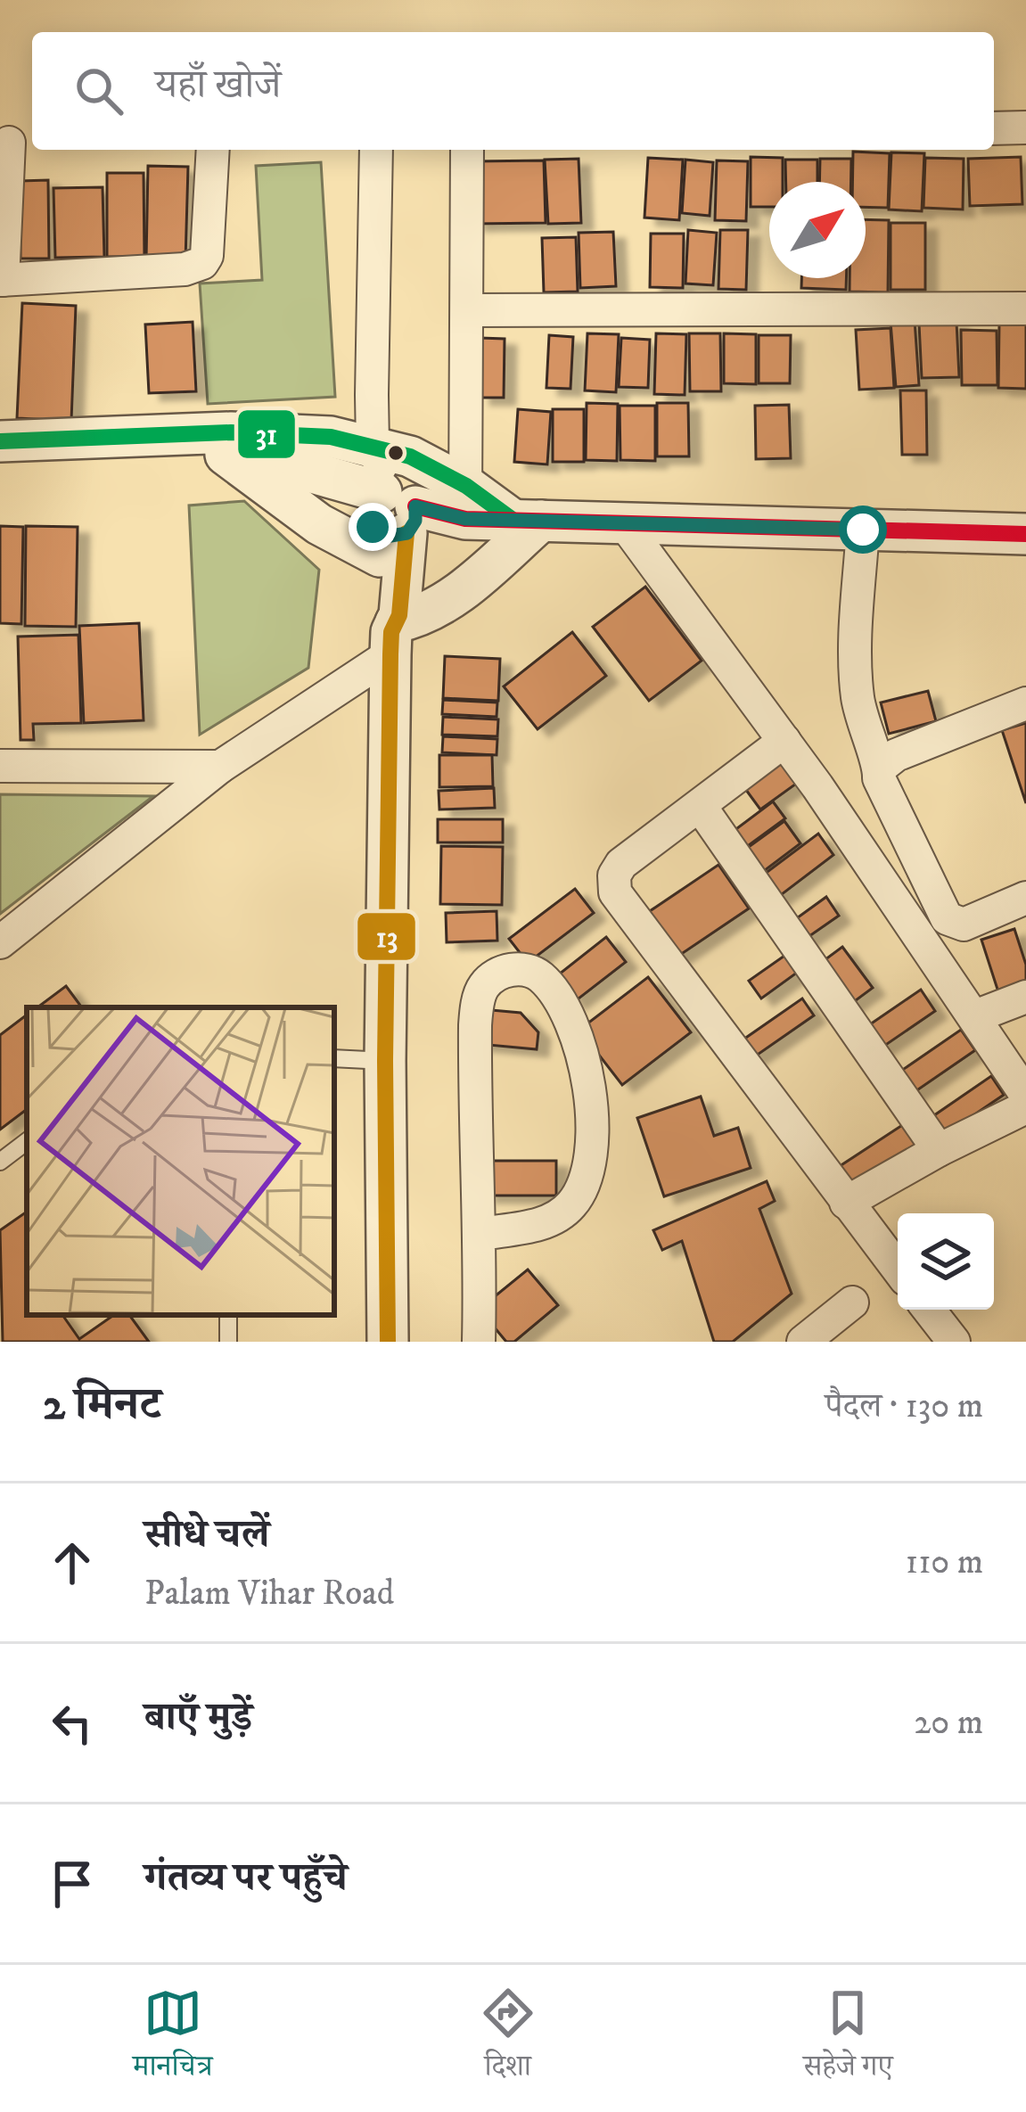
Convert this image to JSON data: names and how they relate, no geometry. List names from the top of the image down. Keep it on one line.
{"lines":["transit line 31","transit line 13"],"north":"top right","page":{"search":"यहाँ खोजें","heading":["2 मिनट","पैदल · 130 m"],"list":[["सीधे चलें","Palam Vihar Road","110 m"],["बाएँ मुड़ें","20 m"],"गंतव्य पर पहुँचे"],"nav":["मानचित्र","दिशा","सहेजे गए"]}}
